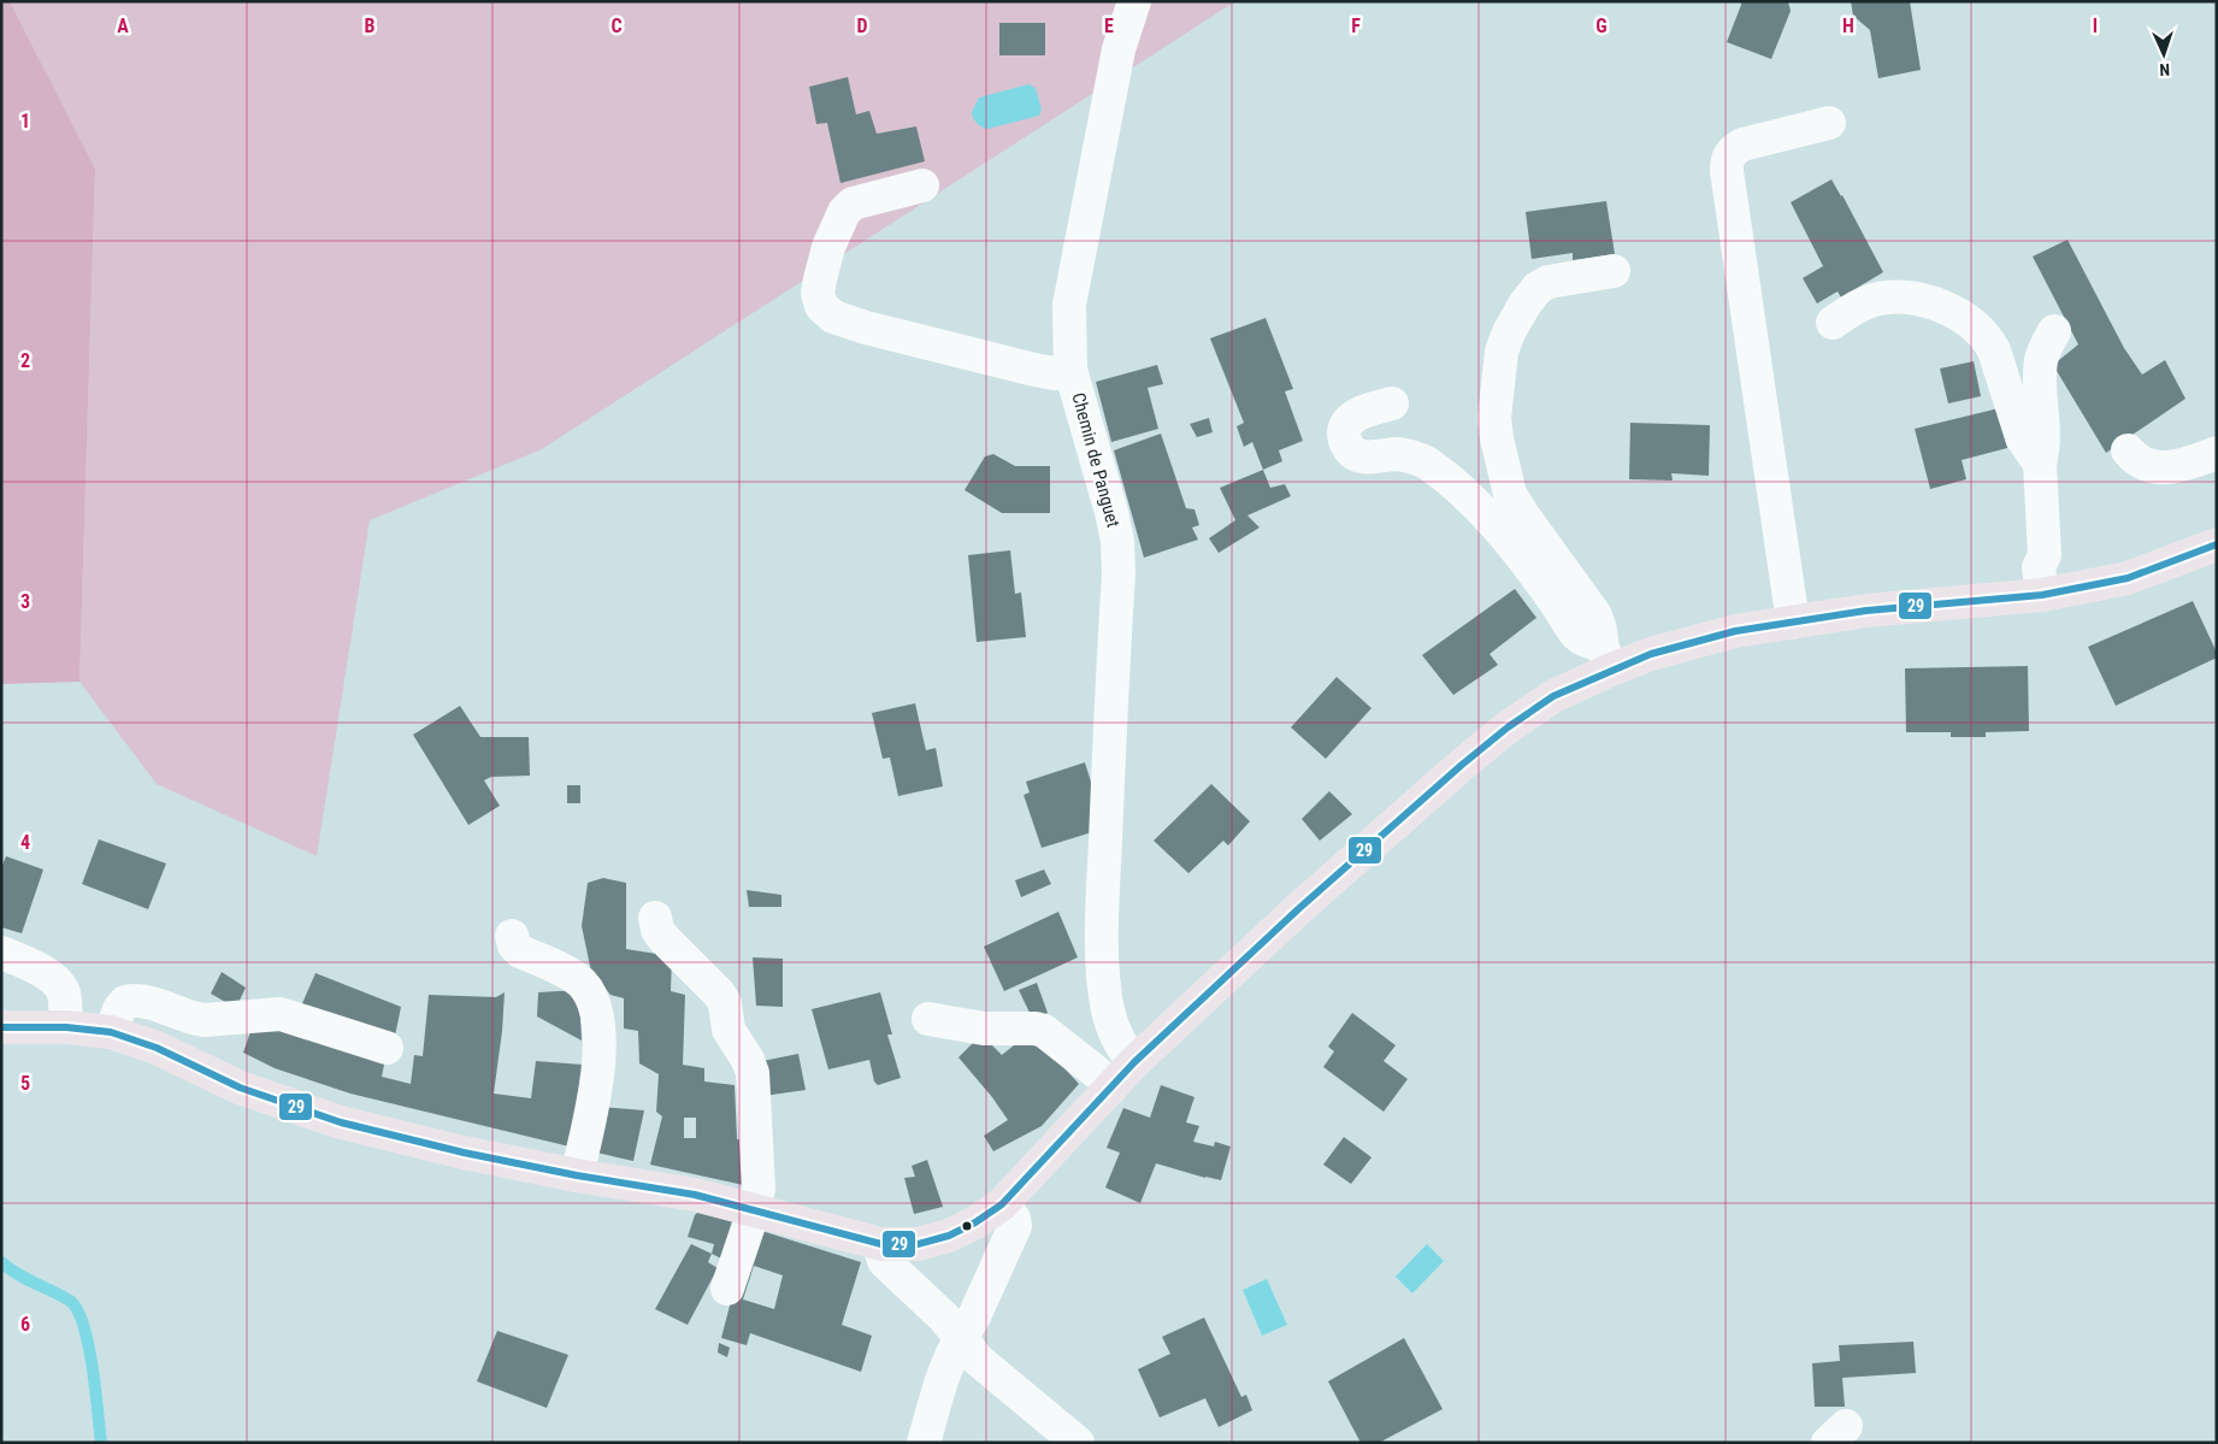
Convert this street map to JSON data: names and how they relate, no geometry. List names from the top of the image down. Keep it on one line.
{"streets":{"street":["Chemin de Panguet"]},"lines":["transit line 29"],"north":"bottom","grid":{"columns":["A","B","C","D","E","F","G","H","I"],"rows":["1","2","3","4","5","6"]}}
